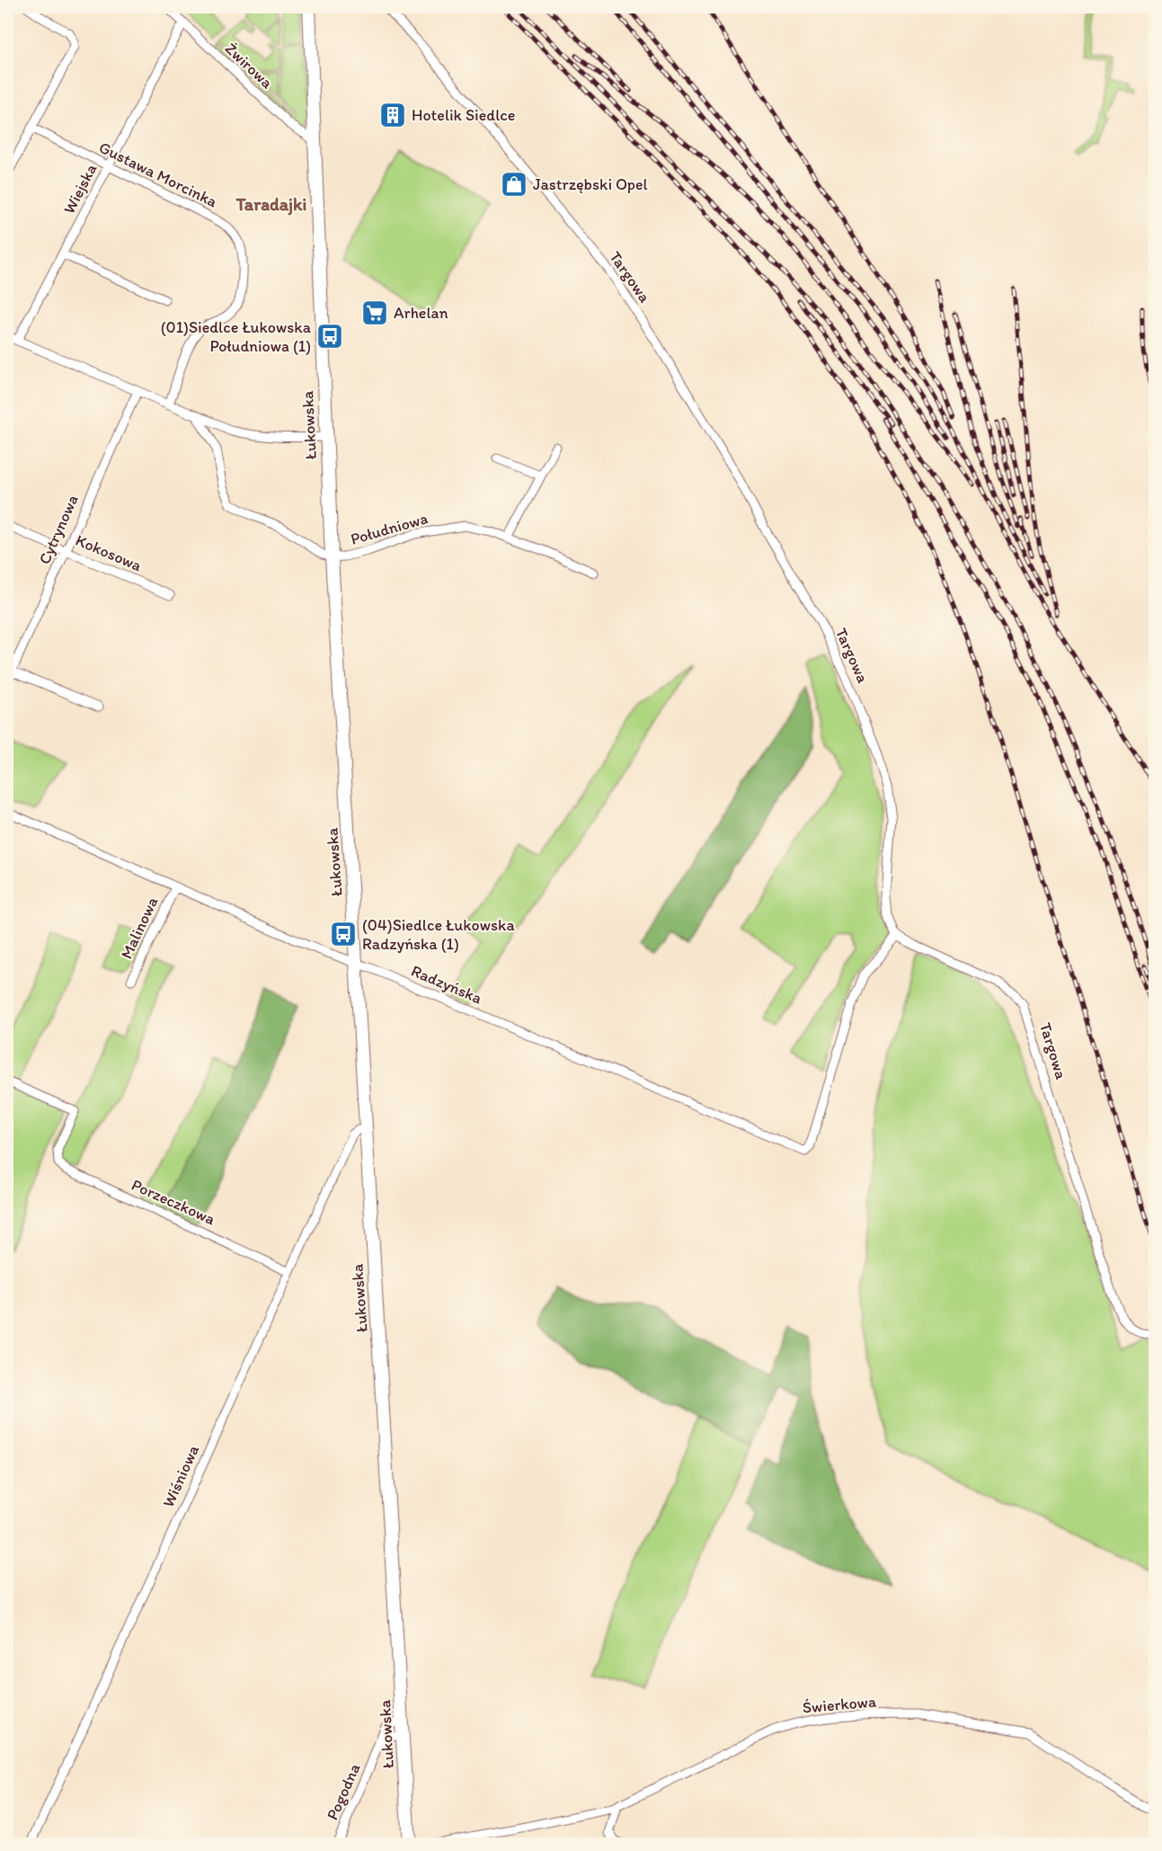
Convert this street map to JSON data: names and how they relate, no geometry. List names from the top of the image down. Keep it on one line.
{"streets":{"main road":["Łukowska"],"street":["Żwirowa","Gustawa Morcinka","Wiejska","Targowa","Południowa","Cytrynowa","Kokosowa","Malinowa","Radzyńska","Porzeczkowa","Wiśniowa","Świerkowa","Pogodna"]},"crossings":[["Żwirowa","Wiejska"],["Żwirowa","Łukowska"],["Gustawa Morcinka","Wiejska"],["Targowa","Radzyńska"],["Łukowska","Południowa"],["Łukowska","Radzyńska"],["Łukowska","Wiśniowa"],["Łukowska","Pogodna"],["Cytrynowa","Kokosowa"],["Malinowa","Radzyńska"],["Porzeczkowa","Wiśniowa"]],"districts":["Taradajki"],"places":{"building":["Hotelik Siedlce"],"shop":["Jastrzębski Opel"],"supermarket":["Arhelan"],"bus stop":["(01)Siedlce Łukowska Południowa (1)","(04)Siedlce Łukowska Radzyńska (1)"]}}
